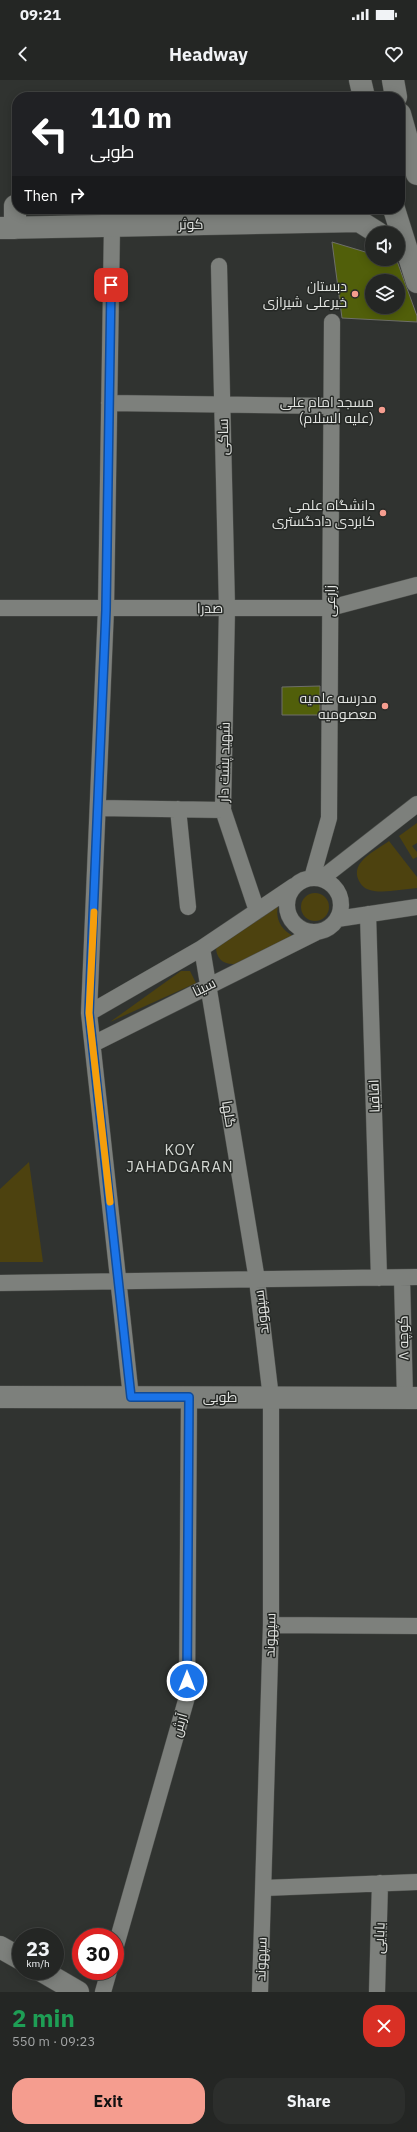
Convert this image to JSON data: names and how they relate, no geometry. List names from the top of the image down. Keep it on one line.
{"streets":{"main road":["کوثر","طوبی"],"street":["ساکی","زارعی","صدرا","شهید پشت دار","سینا","اقاقیا","گلها","سپهوند","کوچه ۸","آرش","بابایی"]},"crossings":[["ساکی","صدرا"],["ساکی","شهید پشت دار"],["زارعی","صدرا"],["زارعی","سینا"],["صدرا","شهید پشت دار"],["سینا","گلها"],["گلها","سپهوند"],["سپهوند","طوبی"],["کوچه ۸","طوبی"],["طوبی","آرش"]],"districts":["KOY JAHADGARAN"],"places":["دبستان خیرعلی شیرازی","مسجد امام علی (علیه السلام)","دانشگاه علمی کابردی دادگستری","مدرسه علمیه معصومیه"],"page":{"status":"09:21","header":"Headway","turn":["110 m","طوبی"],"then":"Then","speed":"23 km/h","limit":"30","heading":["2 min","550 m · 09:23"],"buttons":["Exit","Share"]}}
